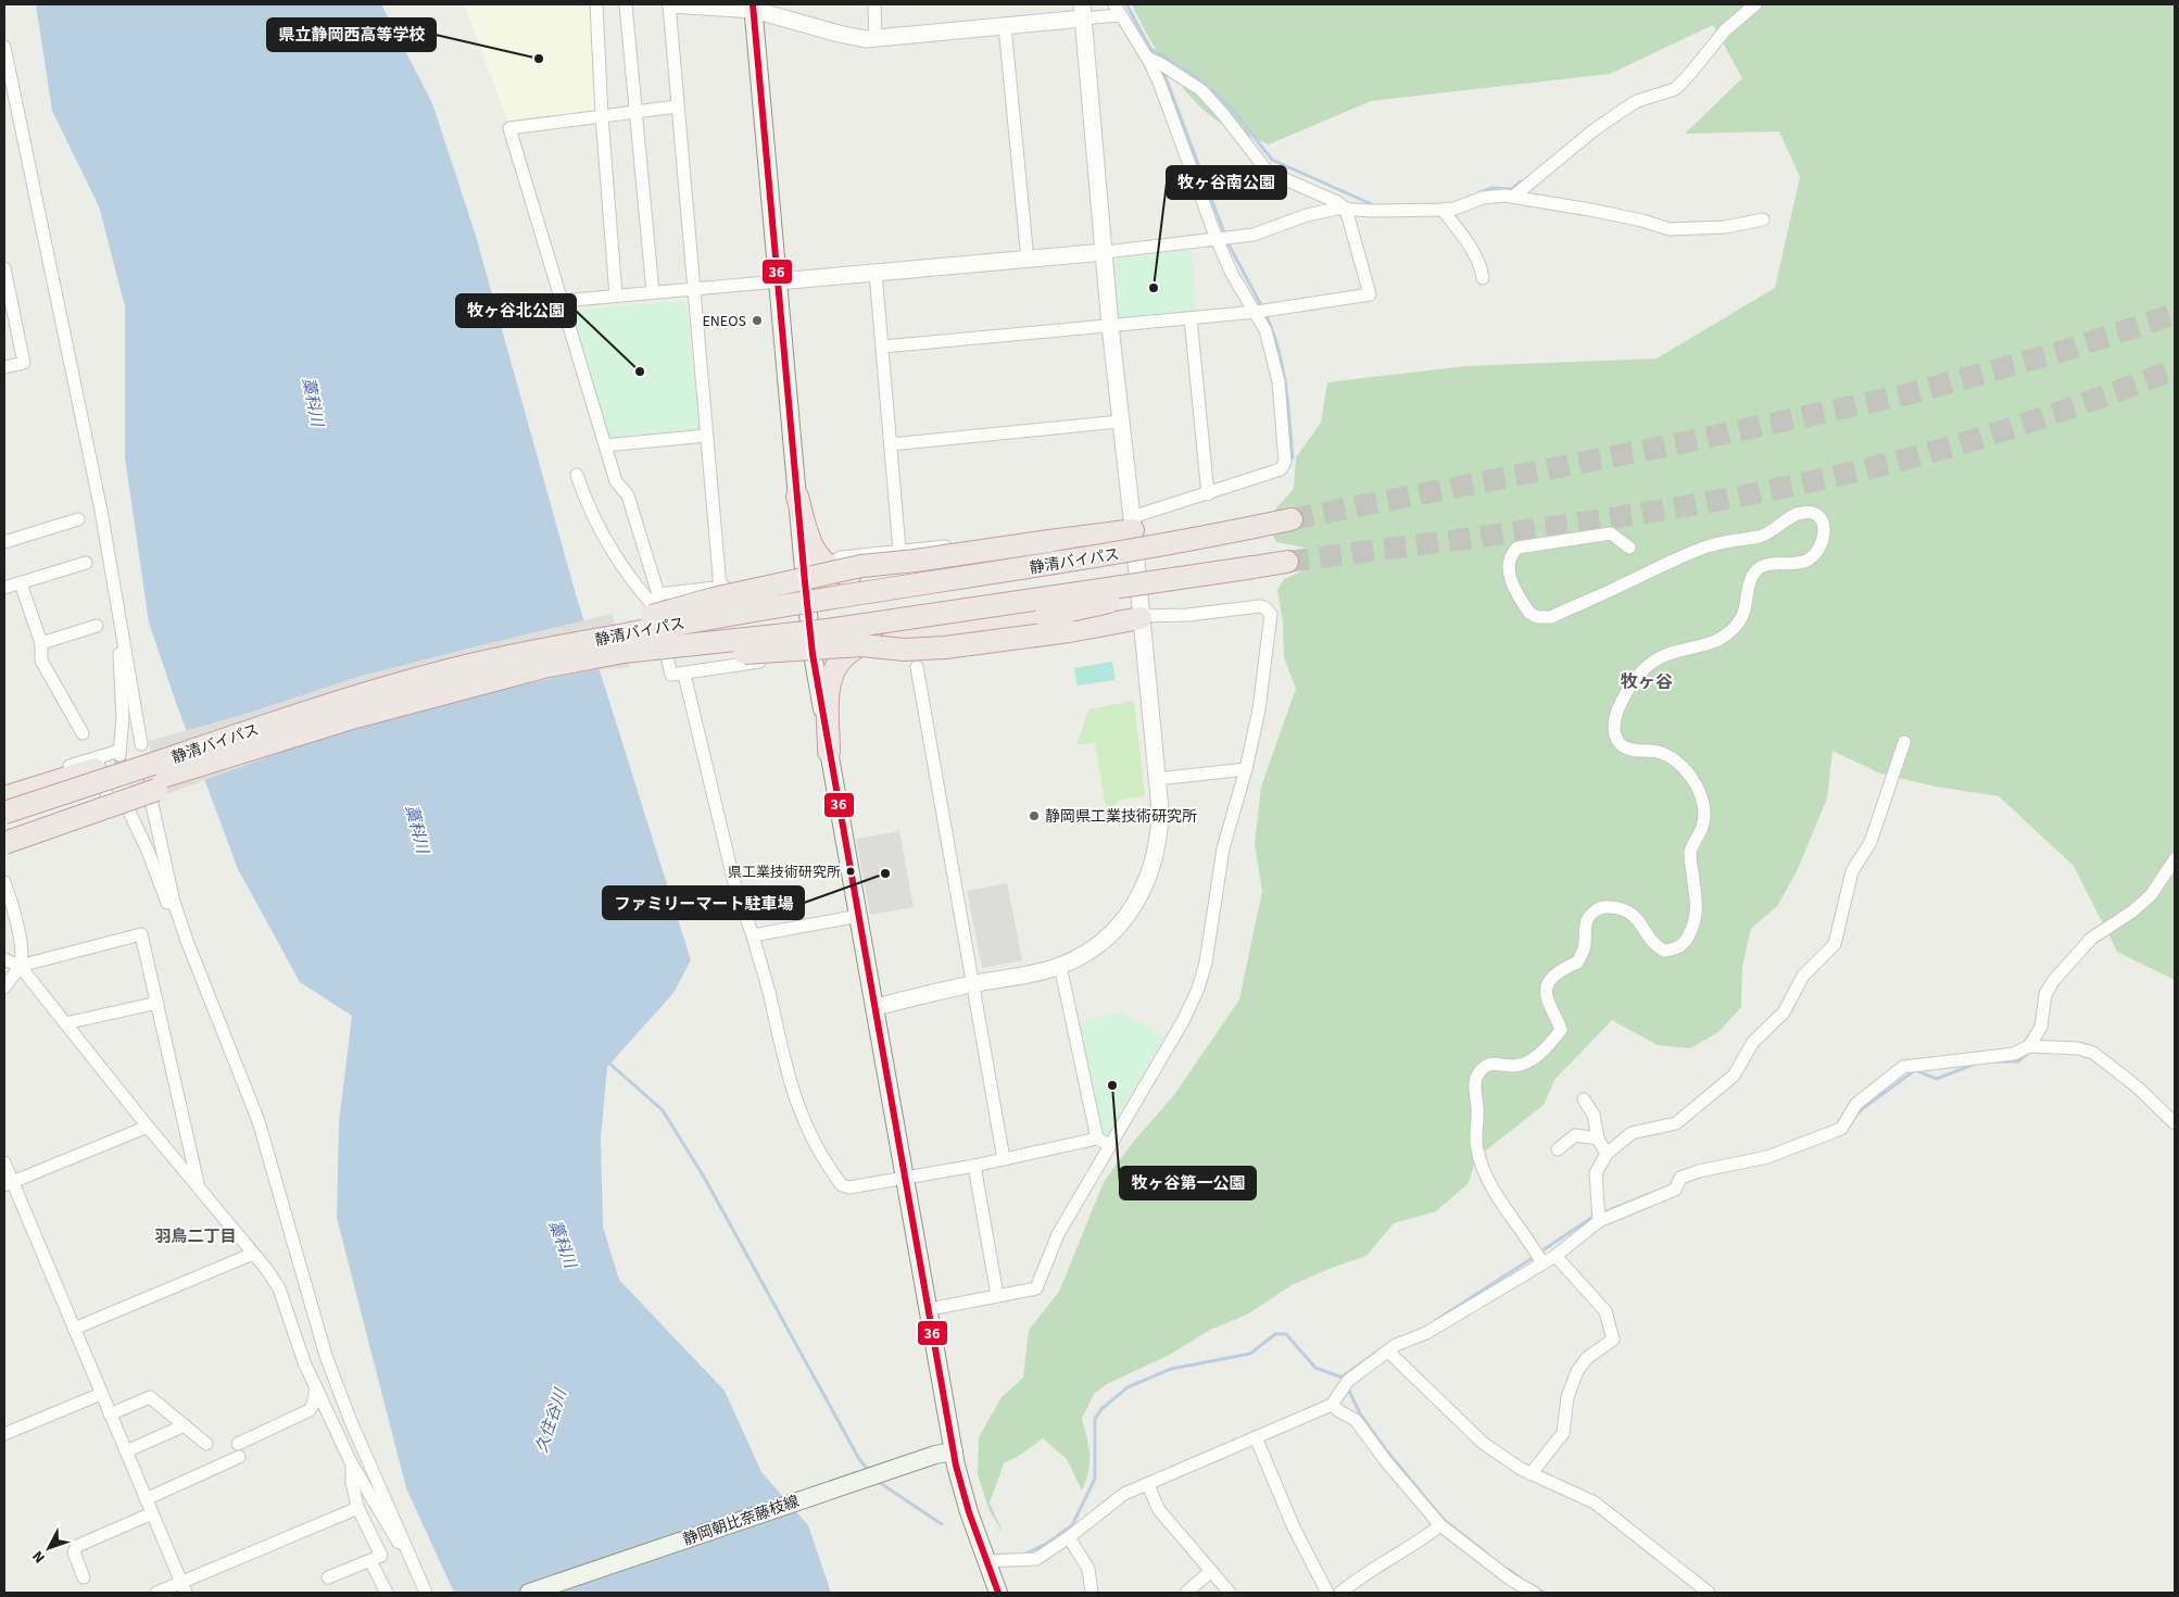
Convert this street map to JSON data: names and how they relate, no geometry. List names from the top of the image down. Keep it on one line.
{"streets":{"highway":["静清バイパス"],"main road":["静岡朝比奈藤枝線"]},"districts":["牧ヶ谷","羽鳥二丁目"],"water":["藁科川","久住谷川"],"places":["県立静岡西高等学校","牧ヶ谷南公園","ENEOS","牧ヶ谷北公園","静岡県工業技術研究所","県工業技術研究所","ファミリーマート駐車場","牧ヶ谷第一公園"],"lines":["transit line 36"],"north":"bottom left"}
